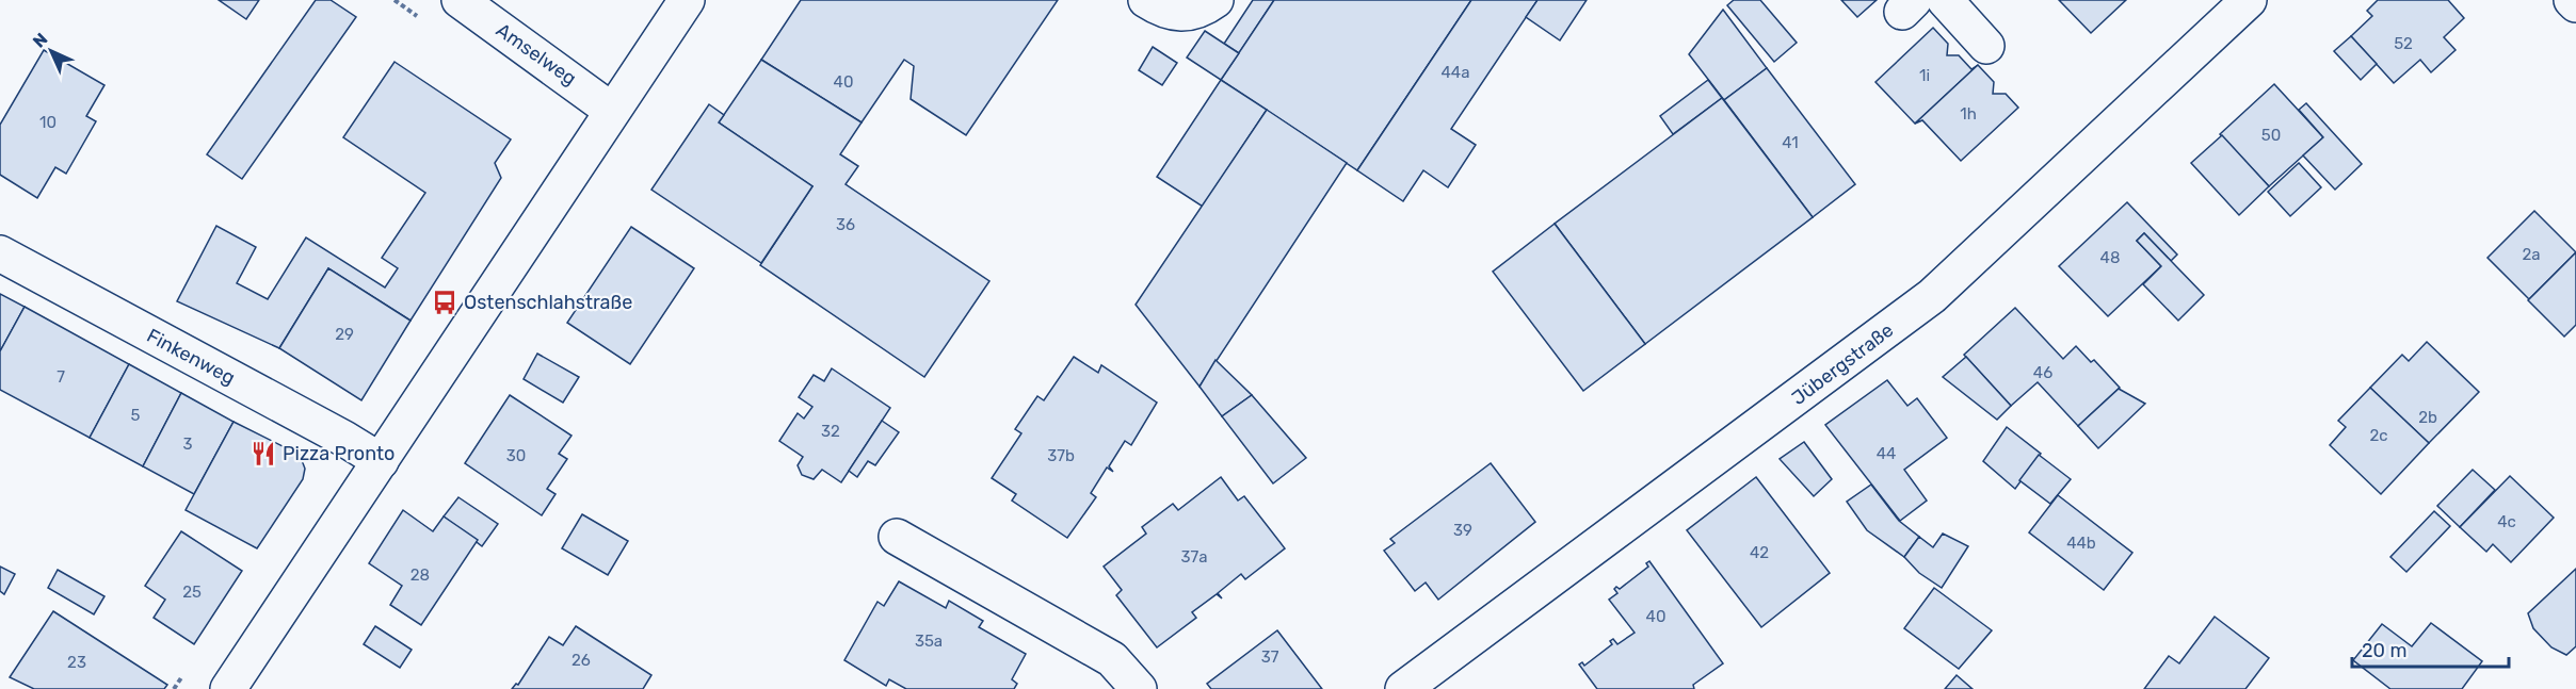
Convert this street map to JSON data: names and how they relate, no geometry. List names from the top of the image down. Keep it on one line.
{"streets":{"street":["Amselweg","Finkenweg","Jübergstraße"]},"places":{"bus stop":["Ostenschlahstraße"],"restaurant":["Pizza Pronto"]},"house_numbers":["52","44a","1i","40","1h","10","50","41","36","2a","48","29","46","7","5","2b","32","2c","3","44","30","37b","4c","39","44b","42","37a","28","25","40","35a","37","26","23"],"scale_bar":"20 m","north":"top left"}
